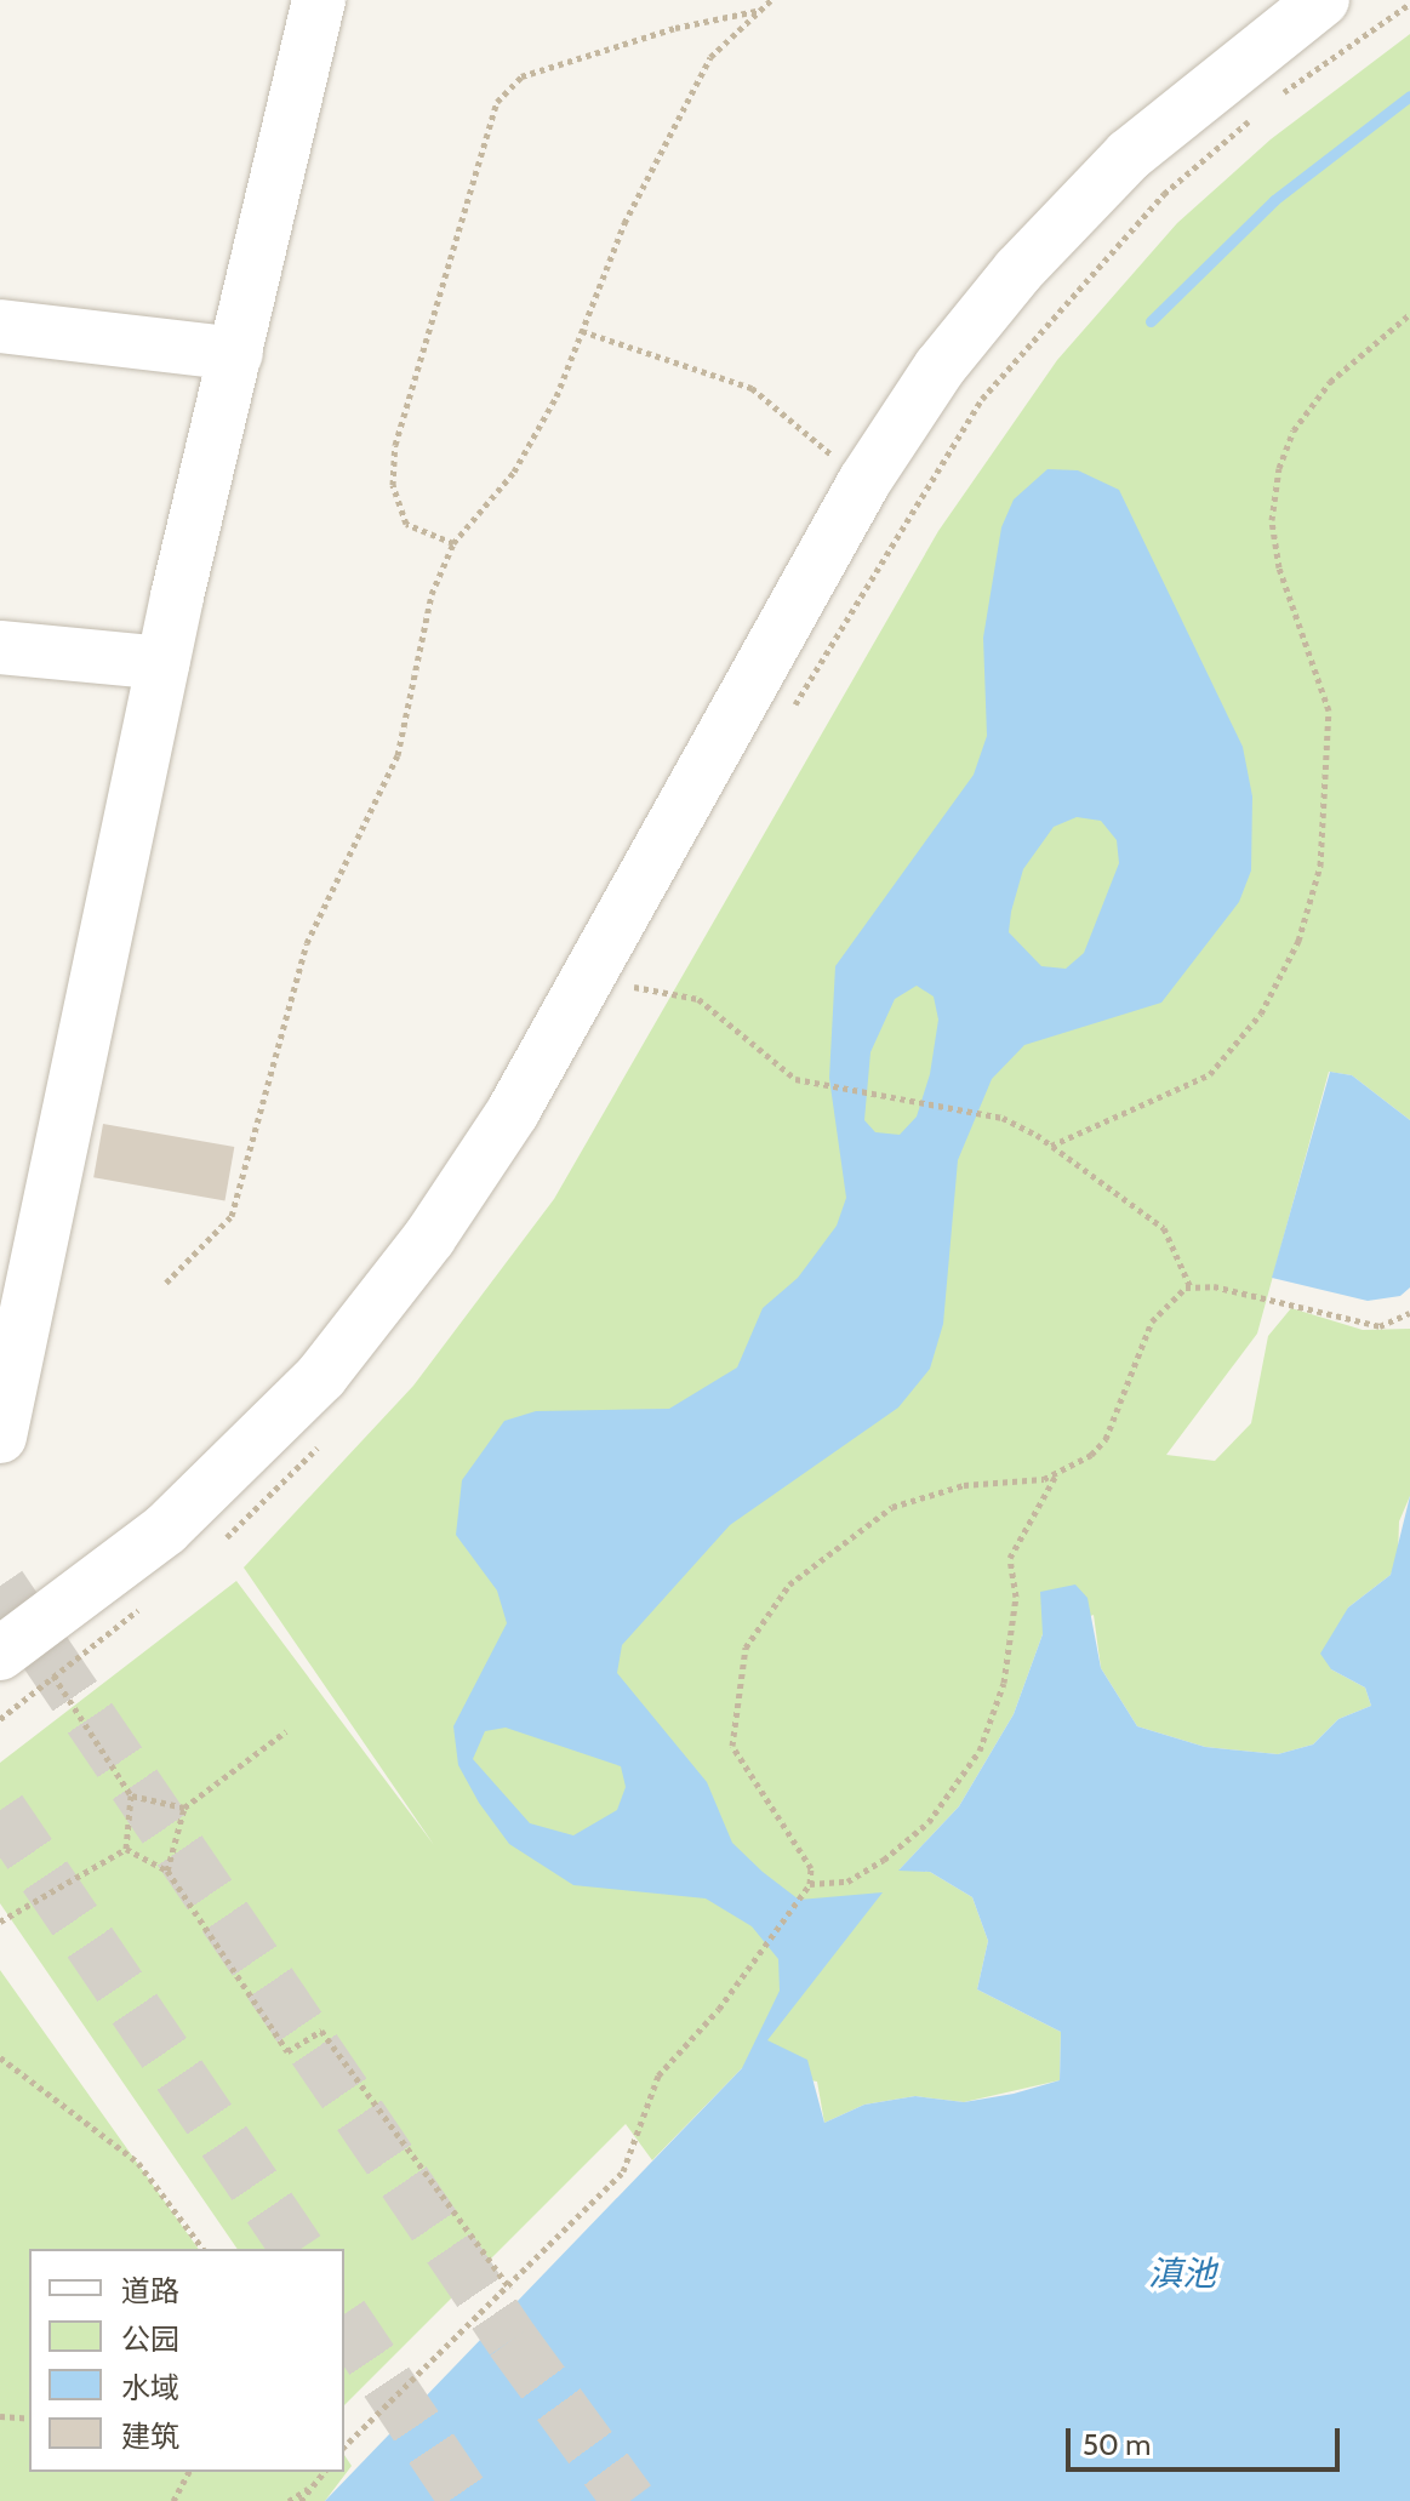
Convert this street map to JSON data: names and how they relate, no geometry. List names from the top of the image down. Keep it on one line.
{"water":["滇池"],"legend":["道路","公园","水域","建筑"],"scale_bar":"50 m"}
